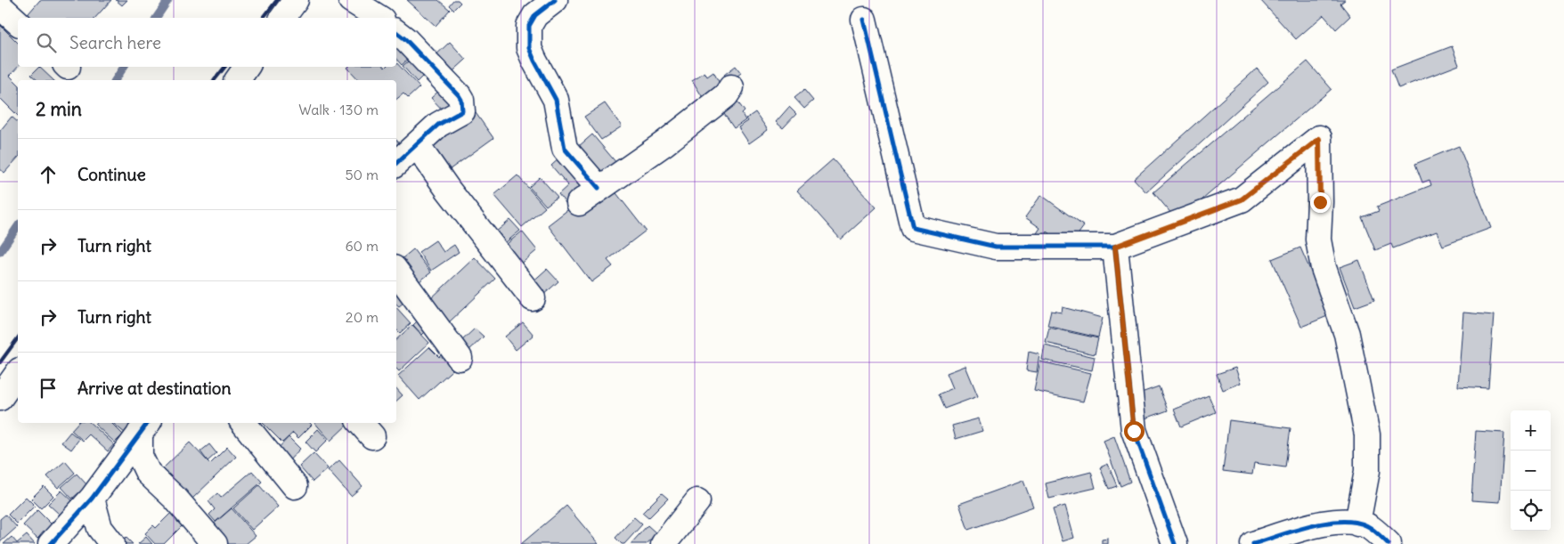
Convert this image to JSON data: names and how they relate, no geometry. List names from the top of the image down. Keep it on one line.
{"page":{"search":"Search here","heading":["2 min","Walk · 130 m"],"list":[["Continue","50 m"],["Turn right","60 m"],["Turn right","20 m"],"Arrive at destination"],"map_buttons":["+","−"]}}
